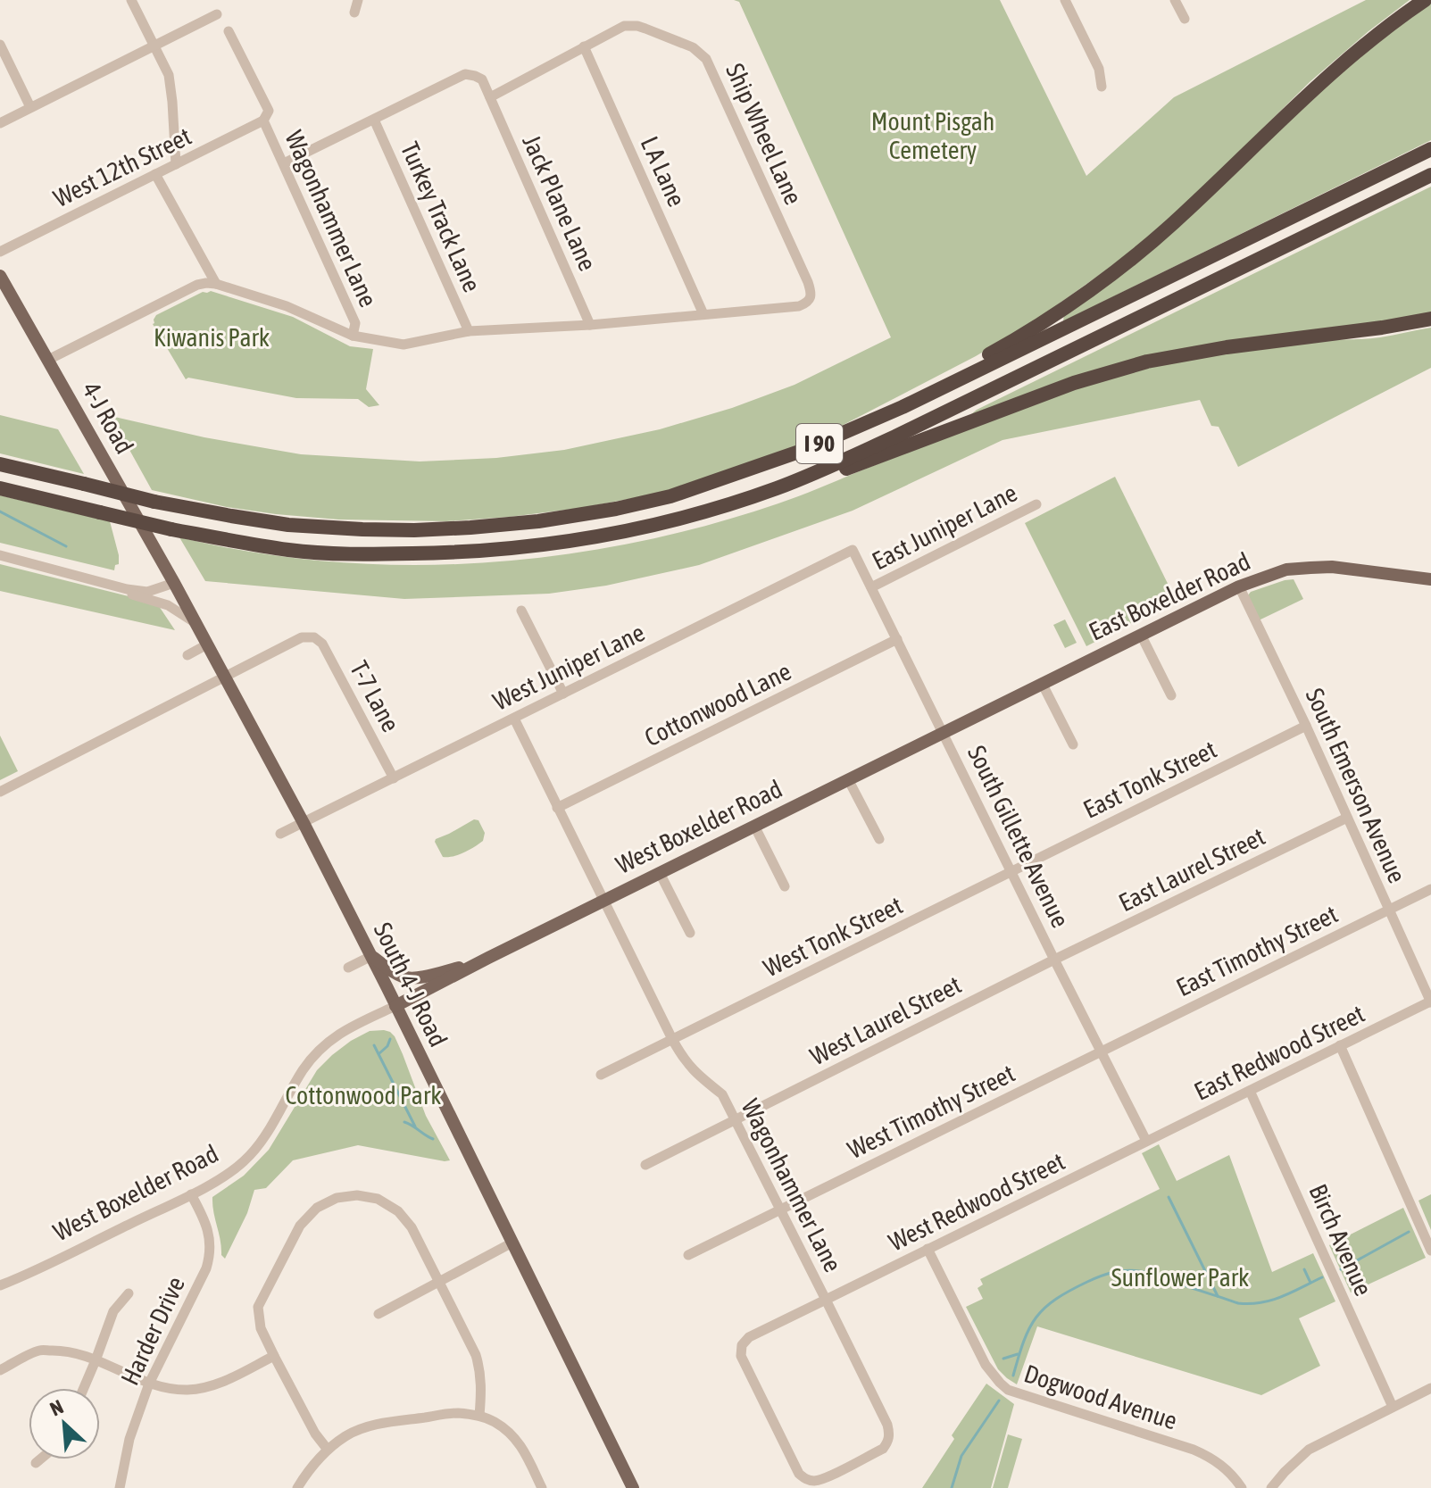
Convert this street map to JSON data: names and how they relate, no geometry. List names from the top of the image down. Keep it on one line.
{"streets":{"highway":["I 90"],"main road":["4-J Road","East Boxelder Road","West Boxelder Road","South 4-J Road"],"street":["Ship Wheel Lane","West 12th Street","L A Lane","Jack Plane Lane","Turkey Track Lane","Wagonhammer Lane","East Juniper Lane","West Juniper Lane","T-7 Lane","Cottonwood Lane","East Tonk Street","South Emerson Avenue","South Gillette Avenue","East Laurel Street","West Tonk Street","East Timothy Street","West Laurel Street","East Redwood Street","West Timothy Street","West Redwood Street","Birch Avenue","Harder Drive","Dogwood Avenue"]},"crossings":[["Ship Wheel Lane","L A Lane"],["West 12th Street","Wagonhammer Lane"],["Wagonhammer Lane","West Juniper Lane"],["Wagonhammer Lane","Cottonwood Lane"],["Wagonhammer Lane","West Boxelder Road"],["Wagonhammer Lane","West Tonk Street"],["Wagonhammer Lane","West Laurel Street"],["Wagonhammer Lane","West Timothy Street"],["Wagonhammer Lane","West Redwood Street"],["4-J Road","South 4-J Road"],["East Juniper Lane","South Gillette Avenue"],["East Boxelder Road","South Emerson Avenue"],["East Boxelder Road","West Boxelder Road"],["East Boxelder Road","South Gillette Avenue"],["West Juniper Lane","T-7 Lane"],["West Juniper Lane","South Gillette Avenue"],["West Juniper Lane","South 4-J Road"],["T-7 Lane","South 4-J Road"],["Cottonwood Lane","South Gillette Avenue"],["East Tonk Street","South Emerson Avenue"],["East Tonk Street","South Gillette Avenue"],["East Tonk Street","West Tonk Street"],["South Emerson Avenue","East Laurel Street"],["South Emerson Avenue","East Timothy Street"],["South Emerson Avenue","East Redwood Street"],["West Boxelder Road","South Gillette Avenue"],["West Boxelder Road","South 4-J Road"],["West Boxelder Road","Harder Drive"],["South Gillette Avenue","East Laurel Street"],["South Gillette Avenue","West Tonk Street"],["South Gillette Avenue","East Timothy Street"],["South Gillette Avenue","West Laurel Street"],["South Gillette Avenue","East Redwood Street"],["South Gillette Avenue","West Timothy Street"],["South Gillette Avenue","West Redwood Street"],["East Laurel Street","West Laurel Street"],["East Timothy Street","West Timothy Street"],["East Redwood Street","West Redwood Street"],["East Redwood Street","Birch Avenue"],["West Redwood Street","Dogwood Avenue"]],"parks":["Mount Pisgah Cemetery","Kiwanis Park","Cottonwood Park","Sunflower Park"],"north":"top left"}
